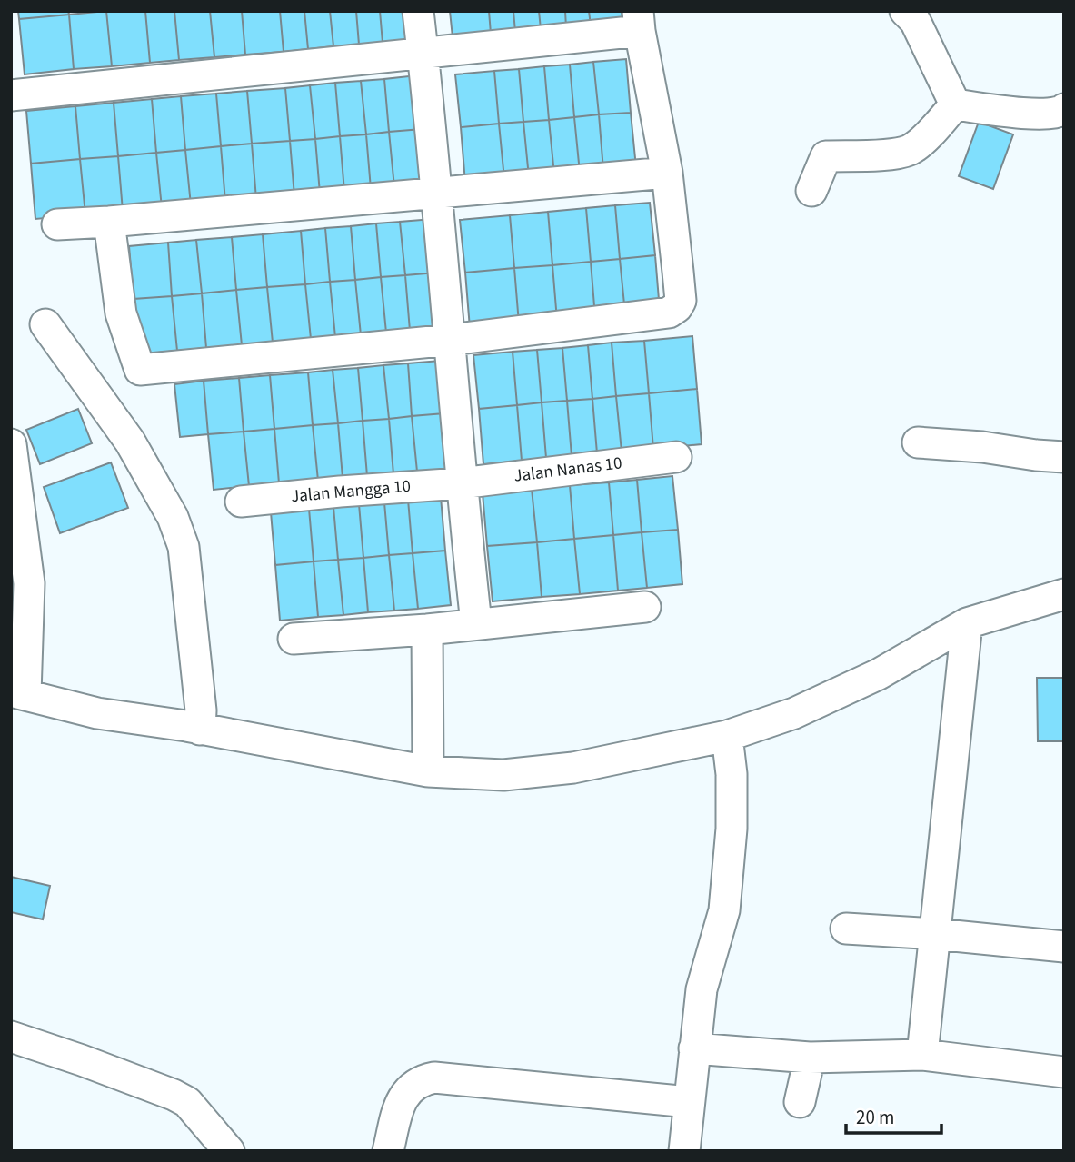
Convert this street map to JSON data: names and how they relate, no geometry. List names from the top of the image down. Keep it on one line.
{"streets":{"street":["Jalan Nanas 10","Jalan Mangga 10"]},"crossings":[["Jalan Nanas 10","Jalan Mangga 10"]],"scale_bar":"20 m"}
